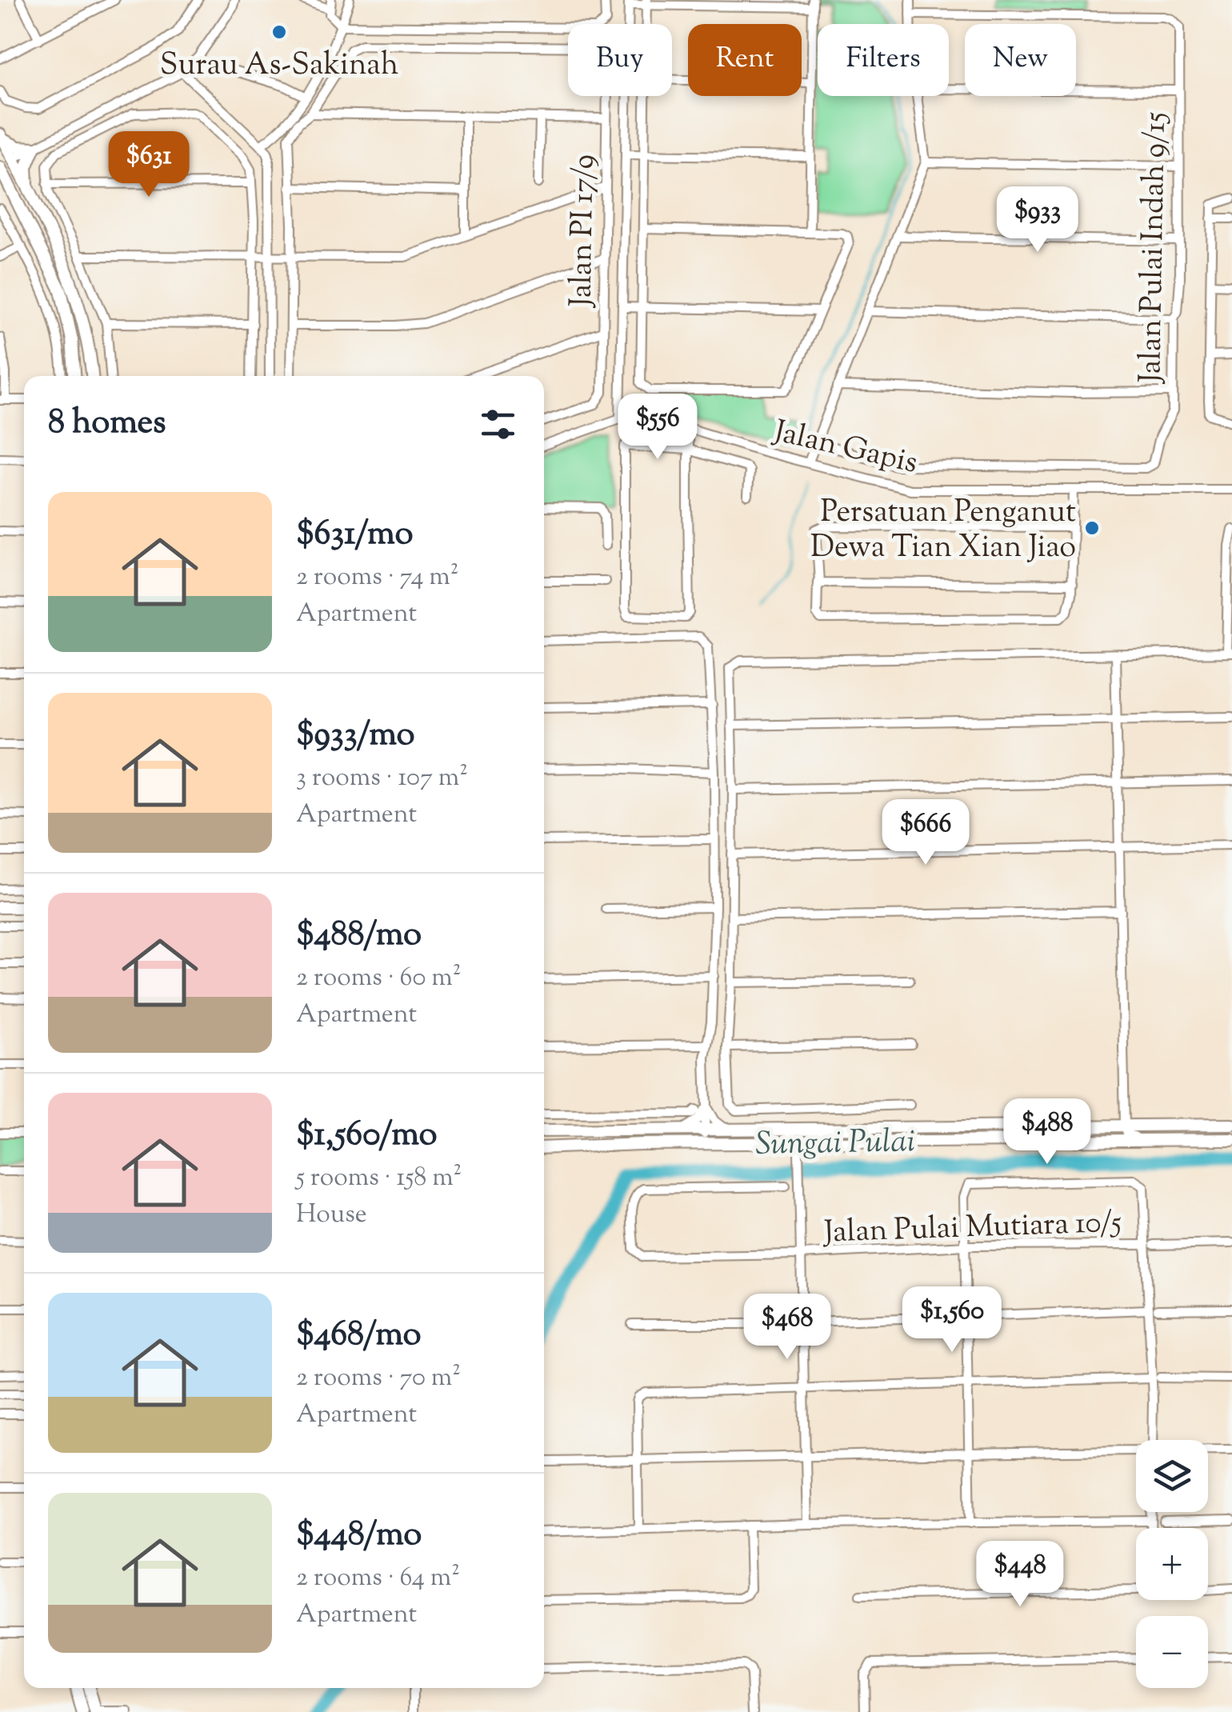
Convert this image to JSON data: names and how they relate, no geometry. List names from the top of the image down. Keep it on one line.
{"streets":{"street":["Jalan PI 17/9","Jalan Pulai Indah 9/15","Jalan Gapis","Jalan Pulai Mutiara 10/5"]},"water":["Sungai Pulai"],"places":["Surau As-Sakinah","Persatuan Penganut Dewa Tian Xian Jiao"],"page":{"chip":["Buy","Rent","Filters","New"],"price":["$631","$933","$556","$666","$488","$1,560","$468","$448"],"heading":"8 homes","list":[{"name":"$631/mo","note":"2 rooms · 74 m² · Apartment"},{"name":"$933/mo","note":"3 rooms · 107 m² · Apartment"},{"name":"$488/mo","note":"2 rooms · 60 m² · Apartment"},{"name":"$1,560/mo","note":"5 rooms · 158 m² · House"},{"name":"$468/mo","note":"2 rooms · 70 m² · Apartment"},{"name":"$448/mo","note":"2 rooms · 64 m² · Apartment"}],"map_buttons":["+","−"]}}
